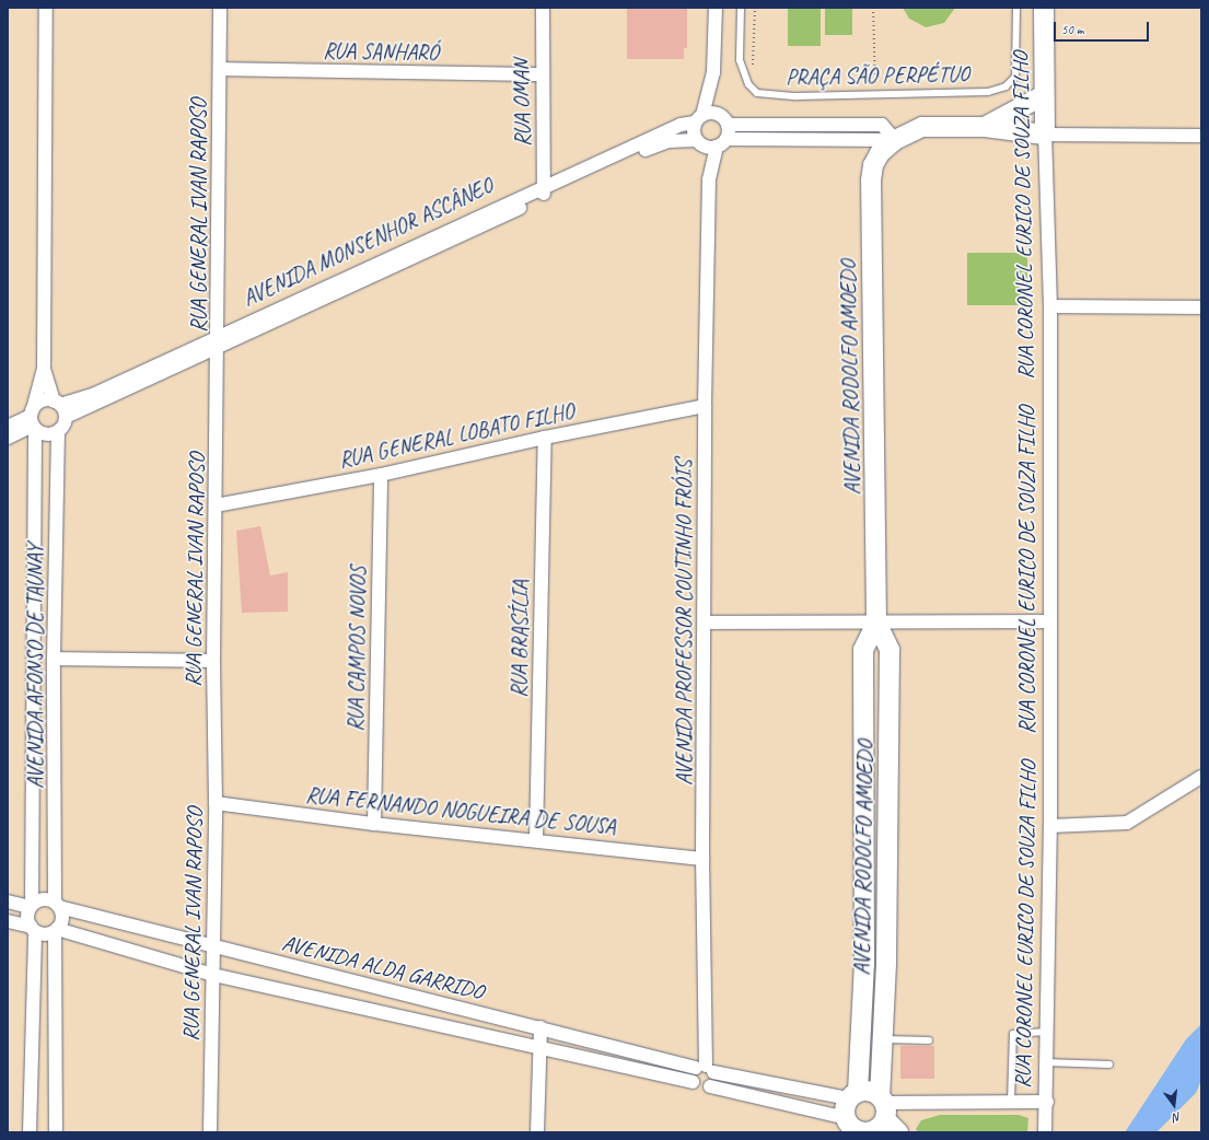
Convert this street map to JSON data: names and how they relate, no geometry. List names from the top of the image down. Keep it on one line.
{"streets":{"street":["RUA SANHARÓ","RUA OMAN","RUA GENERAL IVAN RAPOSO","RUA CORONEL EURICO DE SOUZA FILHO","AVENIDA MONSENHOR ASCÂNEO","AVENIDA RODOLFO AMOEDO","RUA GENERAL LOBATO FILHO","AVENIDA PROFESSOR COUTINHO FRÓIS","RUA BRASÍLIA","RUA CAMPOS NOVOS","AVENIDA AFONSO DE TAUNAY","RUA FERNANDO NOGUEIRA DE SOUSA","AVENIDA ALDA GARRIDO"],"lane":["PRAÇA SÃO PERPÉTUO"]},"crossings":[["RUA SANHARÓ","RUA OMAN"],["RUA SANHARÓ","RUA GENERAL IVAN RAPOSO"],["RUA OMAN","AVENIDA MONSENHOR ASCÂNEO"],["RUA GENERAL IVAN RAPOSO","AVENIDA MONSENHOR ASCÂNEO"],["RUA GENERAL IVAN RAPOSO","RUA GENERAL LOBATO FILHO"],["RUA GENERAL IVAN RAPOSO","RUA FERNANDO NOGUEIRA DE SOUSA"],["RUA GENERAL IVAN RAPOSO","AVENIDA ALDA GARRIDO"],["AVENIDA MONSENHOR ASCÂNEO","AVENIDA PROFESSOR COUTINHO FRÓIS"],["AVENIDA MONSENHOR ASCÂNEO","AVENIDA AFONSO DE TAUNAY"],["AVENIDA RODOLFO AMOEDO","AVENIDA ALDA GARRIDO"],["RUA GENERAL LOBATO FILHO","AVENIDA PROFESSOR COUTINHO FRÓIS"],["RUA GENERAL LOBATO FILHO","RUA BRASÍLIA"],["RUA GENERAL LOBATO FILHO","RUA CAMPOS NOVOS"],["AVENIDA PROFESSOR COUTINHO FRÓIS","RUA FERNANDO NOGUEIRA DE SOUSA"],["AVENIDA PROFESSOR COUTINHO FRÓIS","AVENIDA ALDA GARRIDO"],["RUA BRASÍLIA","RUA FERNANDO NOGUEIRA DE SOUSA"],["RUA CAMPOS NOVOS","RUA FERNANDO NOGUEIRA DE SOUSA"],["AVENIDA AFONSO DE TAUNAY","AVENIDA ALDA GARRIDO"]],"scale_bar":"50 m","north":"bottom"}
